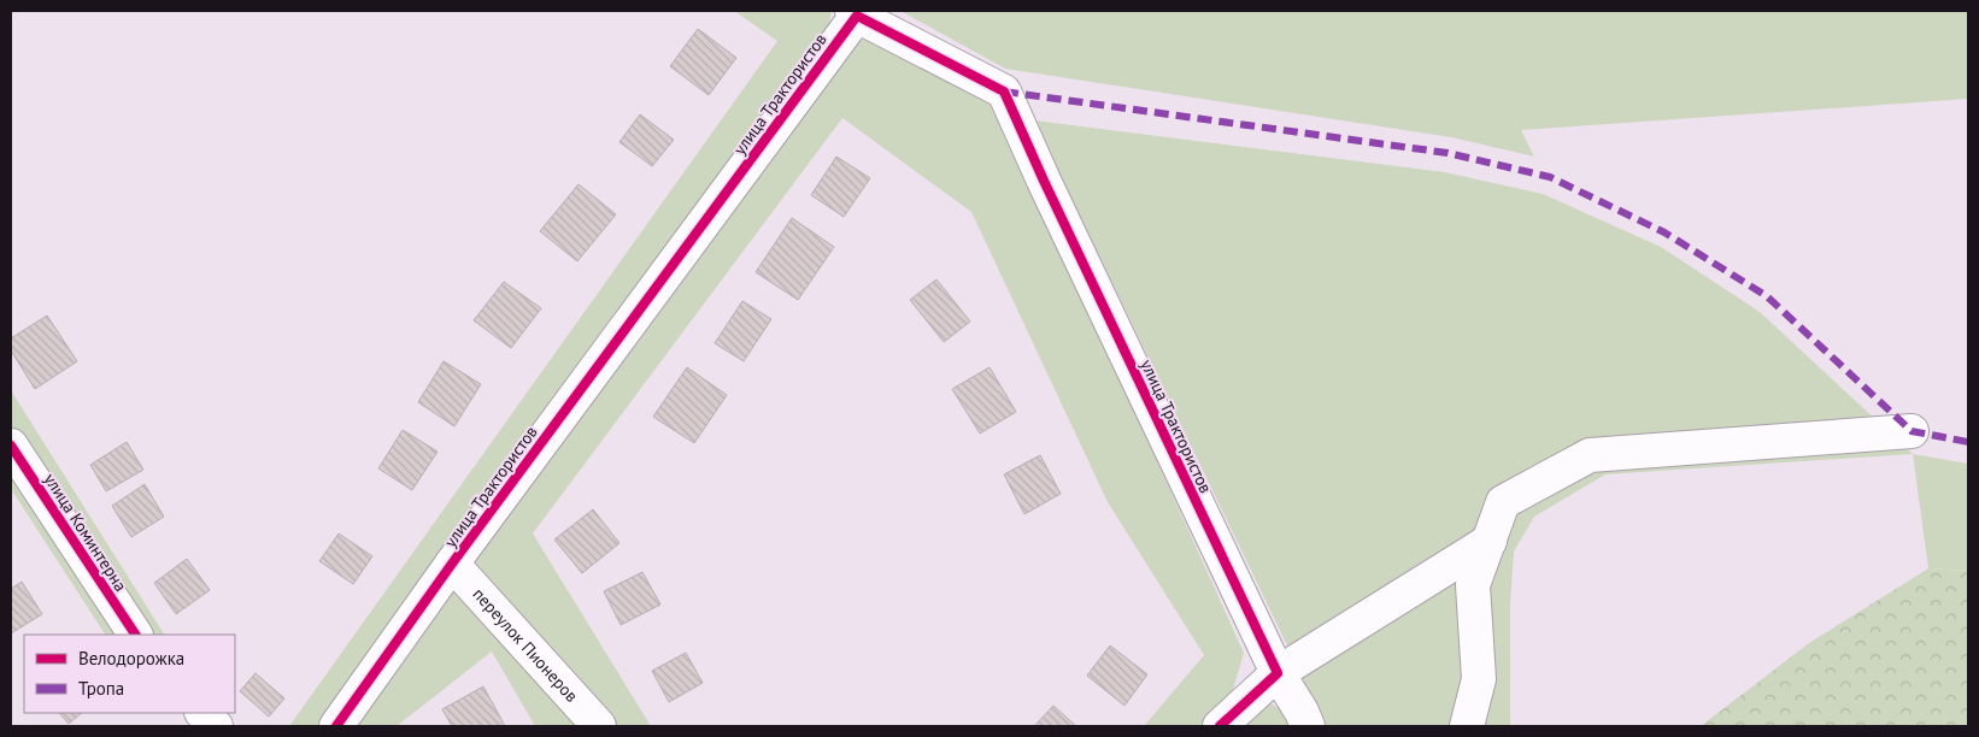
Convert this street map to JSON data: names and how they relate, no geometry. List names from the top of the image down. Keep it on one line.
{"streets":{"street":["улица Трактористов","улица Коминтерна","переулок Пионеров"]},"crossings":[["улица Трактористов","переулок Пионеров"]],"legend":["Велодорожка","Тропа"]}
